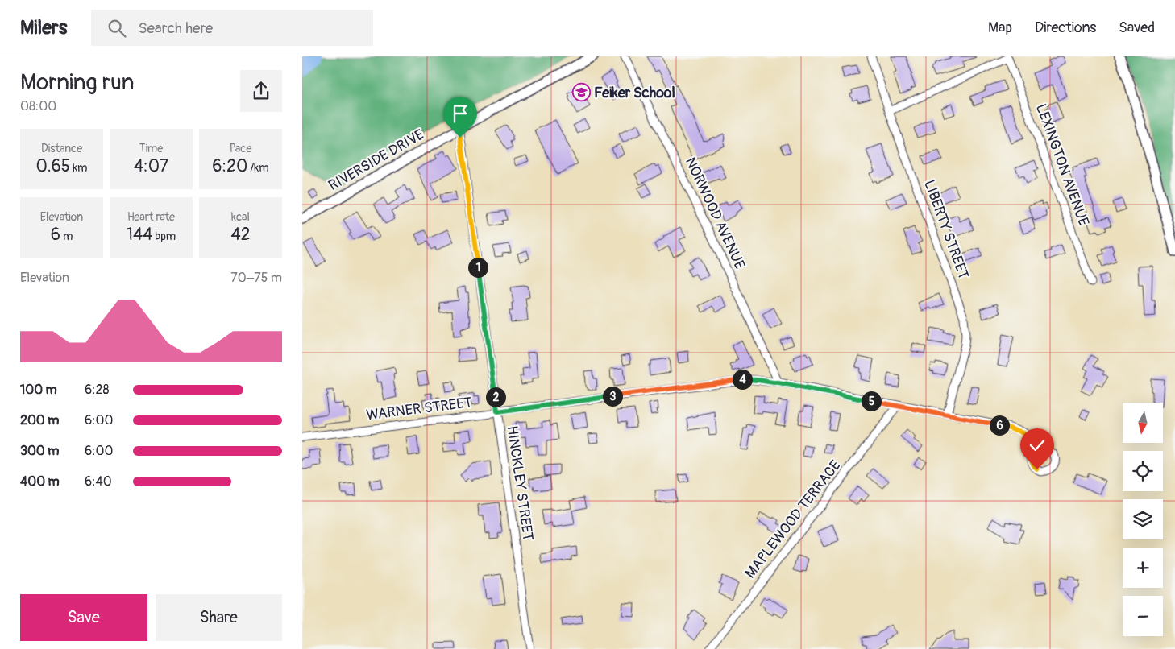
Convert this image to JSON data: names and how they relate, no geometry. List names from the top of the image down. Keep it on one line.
{"streets":{"street":["RIVERSIDE DRIVE","LEXINGTON AVENUE","NORWOOD AVENUE","LIBERTY STREET","WARNER STREET","HINCKLEY STREET","MAPLEWOOD TERRACE"]},"crossings":[["RIVERSIDE DRIVE","HINCKLEY STREET"],["NORWOOD AVENUE","WARNER STREET"],["LIBERTY STREET","WARNER STREET"],["WARNER STREET","HINCKLEY STREET"],["WARNER STREET","MAPLEWOOD TERRACE"]],"places":{"school or university":["Feiker School"]},"north":"bottom","page":{"header":"Milers","search":"Search here","nav":["Map","Directions","Saved"],"heading":["Morning run","08:00"],"stats":[["Distance","0.65 km"],["Time","4:07"],["Pace","6:20 /km"],["Elevation","6 m"],["Heart rate","144 bpm"],["kcal","42"]],"pins":["1","4","3","2","5","6"],"chart":["Elevation","70–75 m"],"list":[{"name":"100 m","note":"6:28"},{"name":"200 m","note":"6:00"},{"name":"300 m","note":"6:00"},{"name":"400 m","note":"6:40"}],"map_buttons":["+","−"],"buttons":["Save","Share"]}}
